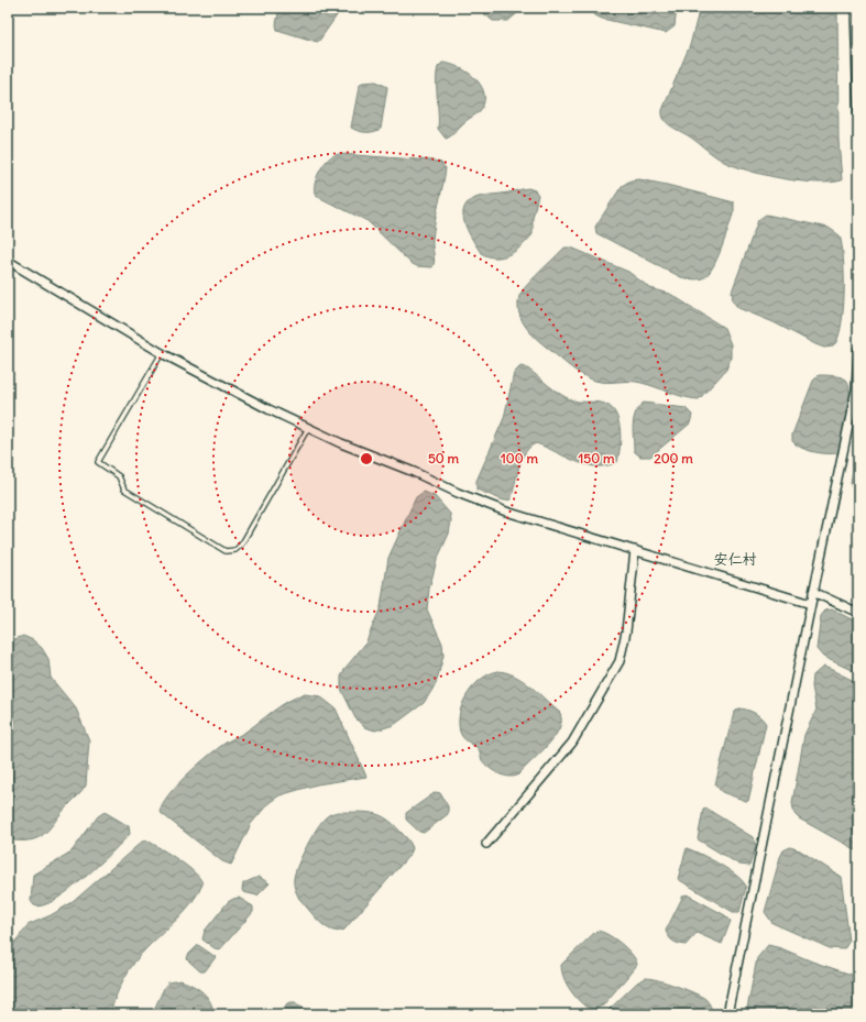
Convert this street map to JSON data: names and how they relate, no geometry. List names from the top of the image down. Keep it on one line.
{"districts":["安仁村"],"rings":["50 m","100 m","150 m","200 m"]}
